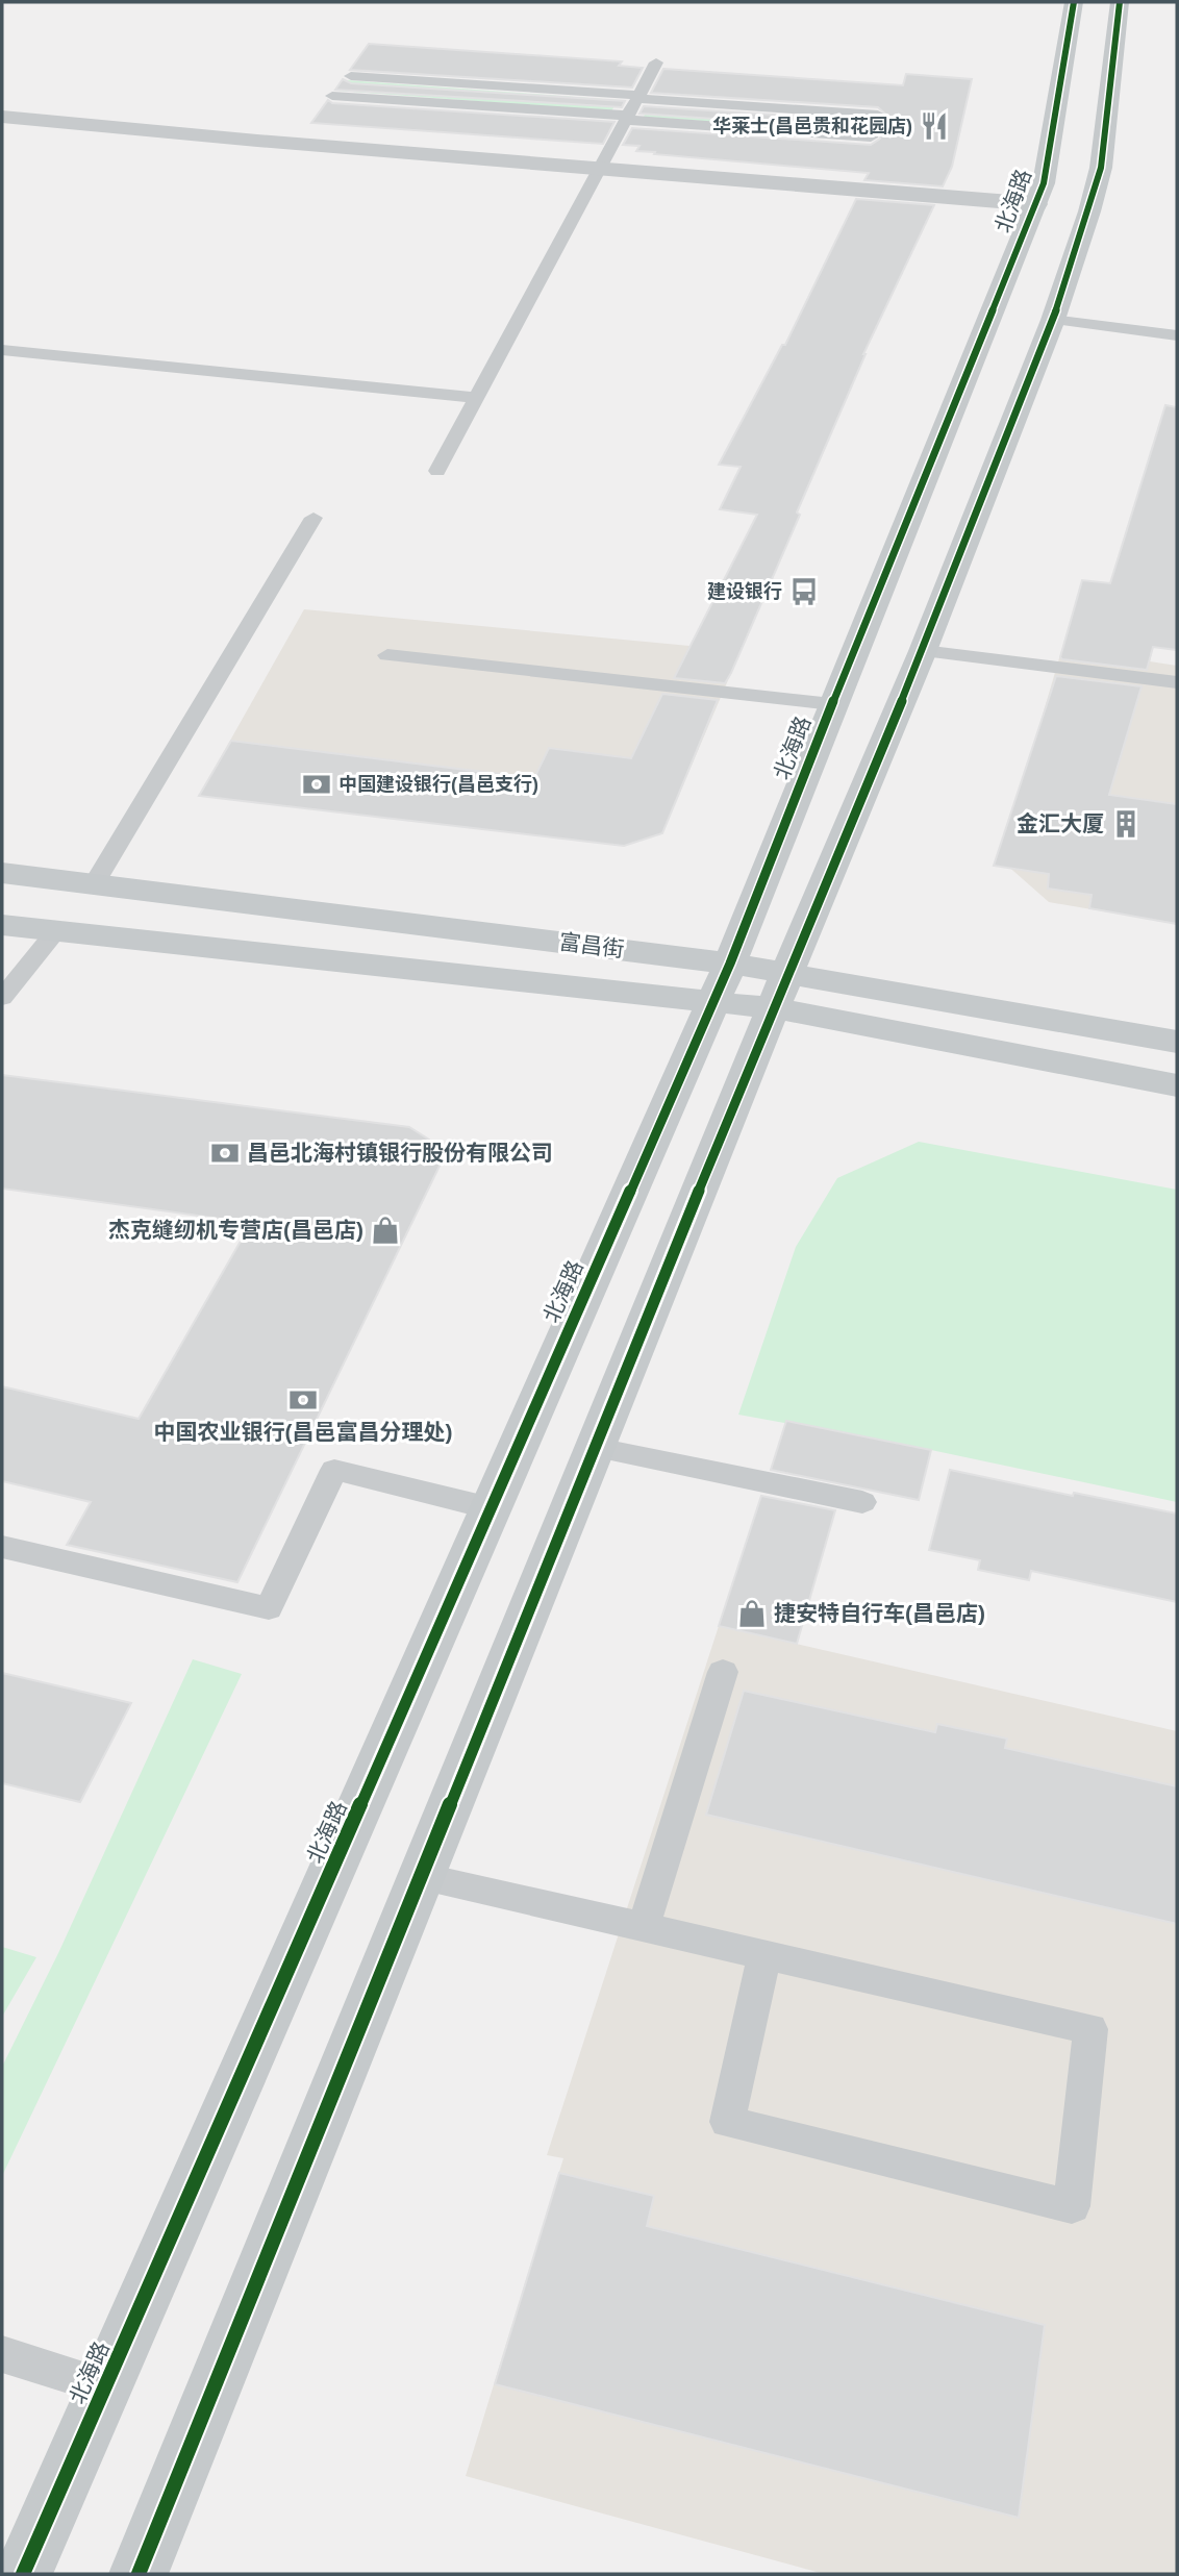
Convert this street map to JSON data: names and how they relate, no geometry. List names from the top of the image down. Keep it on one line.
{"streets":{"main road":["北海路","富昌街"]},"crossings":[["北海路","富昌街"]],"places":{"restaurant":["华莱士(昌邑贵和花园店)"],"bus stop":["建设银行"],"bank":["中国建设银行(昌邑支行)","昌邑北海村镇银行股份有限公司","中国农业银行(昌邑富昌分理处)"],"building":["金汇大厦"],"shop":["杰克缝纫机专营店(昌邑店)","捷安特自行车(昌邑店)"]}}
